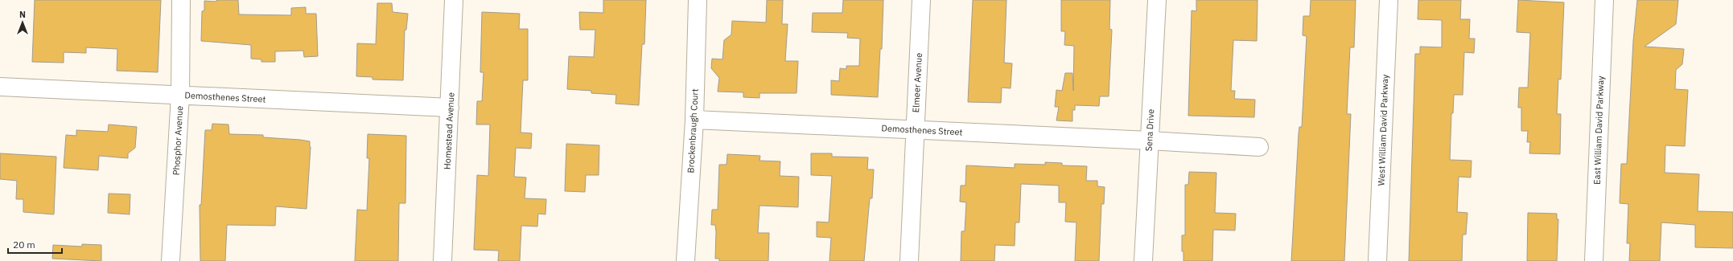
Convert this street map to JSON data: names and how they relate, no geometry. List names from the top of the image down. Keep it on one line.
{"streets":{"street":["Elmeer Avenue","Demosthenes Street","Sena Drive","West William David Parkway","East William David Parkway","Homestead Avenue","Brockenbraugh Court","Phosphor Avenue"]},"crossings":[["Elmeer Avenue","Demosthenes Street"],["Demosthenes Street","Sena Drive"],["Demosthenes Street","Homestead Avenue"],["Demosthenes Street","Brockenbraugh Court"],["Demosthenes Street","Phosphor Avenue"]],"scale_bar":"20 m","north":"top"}
